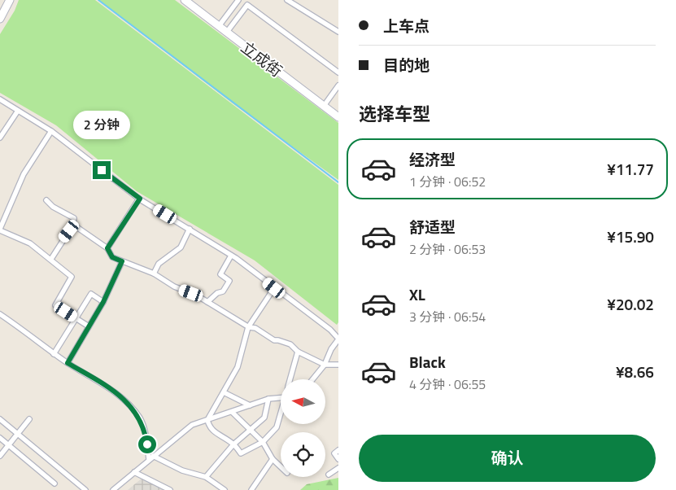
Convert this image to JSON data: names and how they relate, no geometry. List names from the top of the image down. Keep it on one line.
{"streets":{"street":["立成街"]},"north":"left","page":{"banner":["上车点","目的地"],"heading":"选择车型","bubble":"2 分钟","list":[{"name":"经济型","note":"1 分钟 · 06:52","value":"¥11.77"},{"name":"舒适型","note":"2 分钟 · 06:53","value":"¥15.90"},{"name":"XL","note":"3 分钟 · 06:54","value":"¥20.02"},{"name":"Black","note":"4 分钟 · 06:55","value":"¥8.66"}],"buttons":"确认"}}
